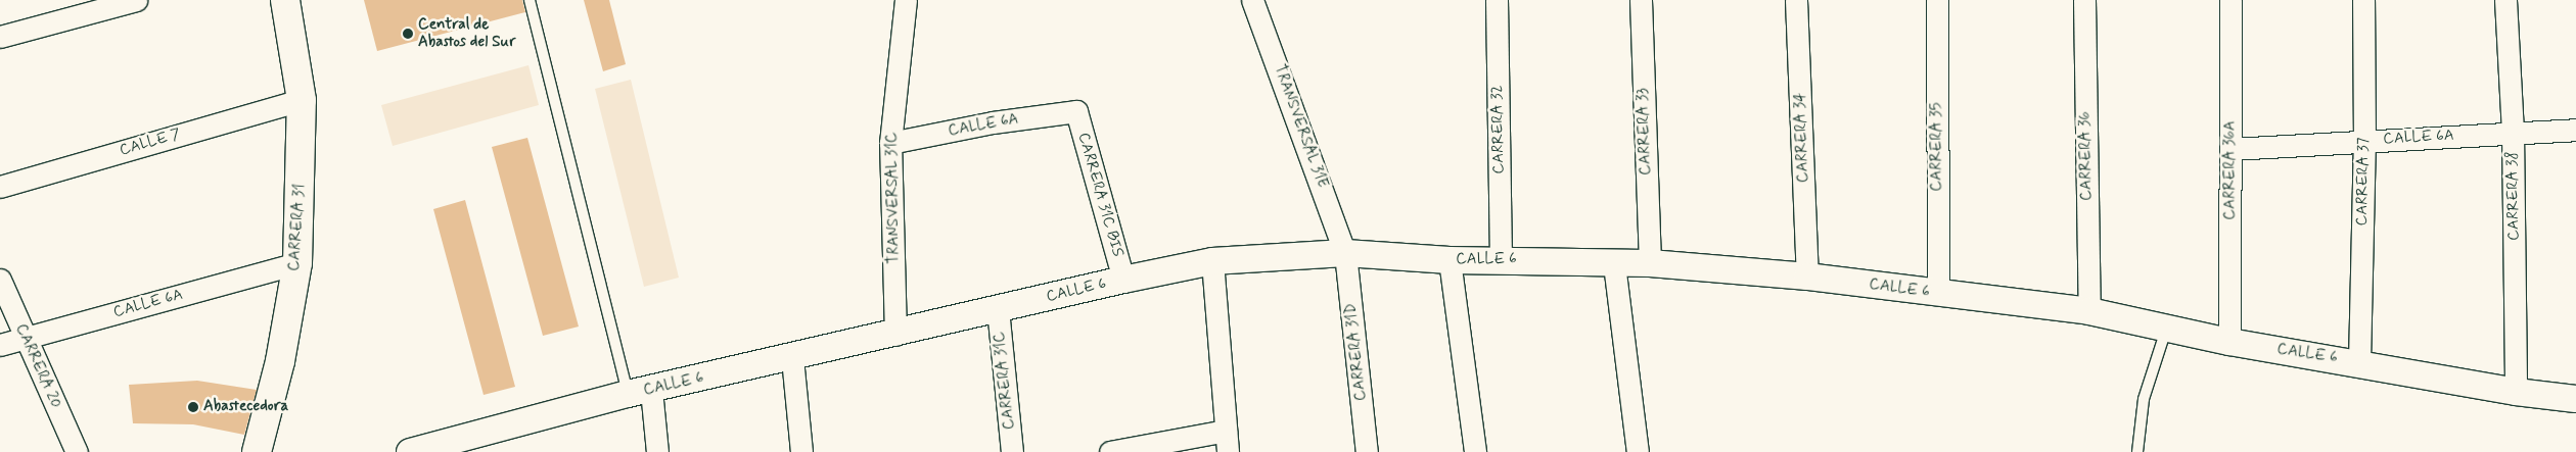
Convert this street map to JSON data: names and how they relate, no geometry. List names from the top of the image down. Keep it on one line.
{"streets":{"main road":["CARRERA 31"],"street":["CALLE 6A","TRANSVERSAL 31E","CARRERA 32","CARRERA 33","CARRERA 34","CALLE 7","CARRERA 35","CARRERA 36","CARRERA 36A","CARRERA 37","CARRERA 31C BIS","CARRERA 38","TRANSVERSAL 31C","CALLE 6","CARRERA 31D","CARRERA 20","CARRERA 31C"]},"crossings":[["CALLE 6A","CARRERA 36A"],["CALLE 6A","CARRERA 37"],["CALLE 6A","CARRERA 31C BIS"],["CALLE 6A","CARRERA 38"],["CALLE 6A","TRANSVERSAL 31C"],["CALLE 6A","CARRERA 31"],["CALLE 6A","CARRERA 20"],["TRANSVERSAL 31E","CALLE 6"],["TRANSVERSAL 31E","CARRERA 31D"],["CARRERA 32","CALLE 6"],["CARRERA 33","CALLE 6"],["CARRERA 34","CALLE 6"],["CALLE 7","CARRERA 31"],["CARRERA 35","CALLE 6"],["CARRERA 36","CALLE 6"],["CARRERA 36A","CALLE 6"],["CARRERA 37","CALLE 6"],["CARRERA 31C BIS","CALLE 6"],["CARRERA 38","CALLE 6"],["TRANSVERSAL 31C","CALLE 6"],["CALLE 6","CARRERA 31D"],["CALLE 6","CARRERA 31C"]],"places":["Central de Abastos del Sur","Abastecedora"]}
